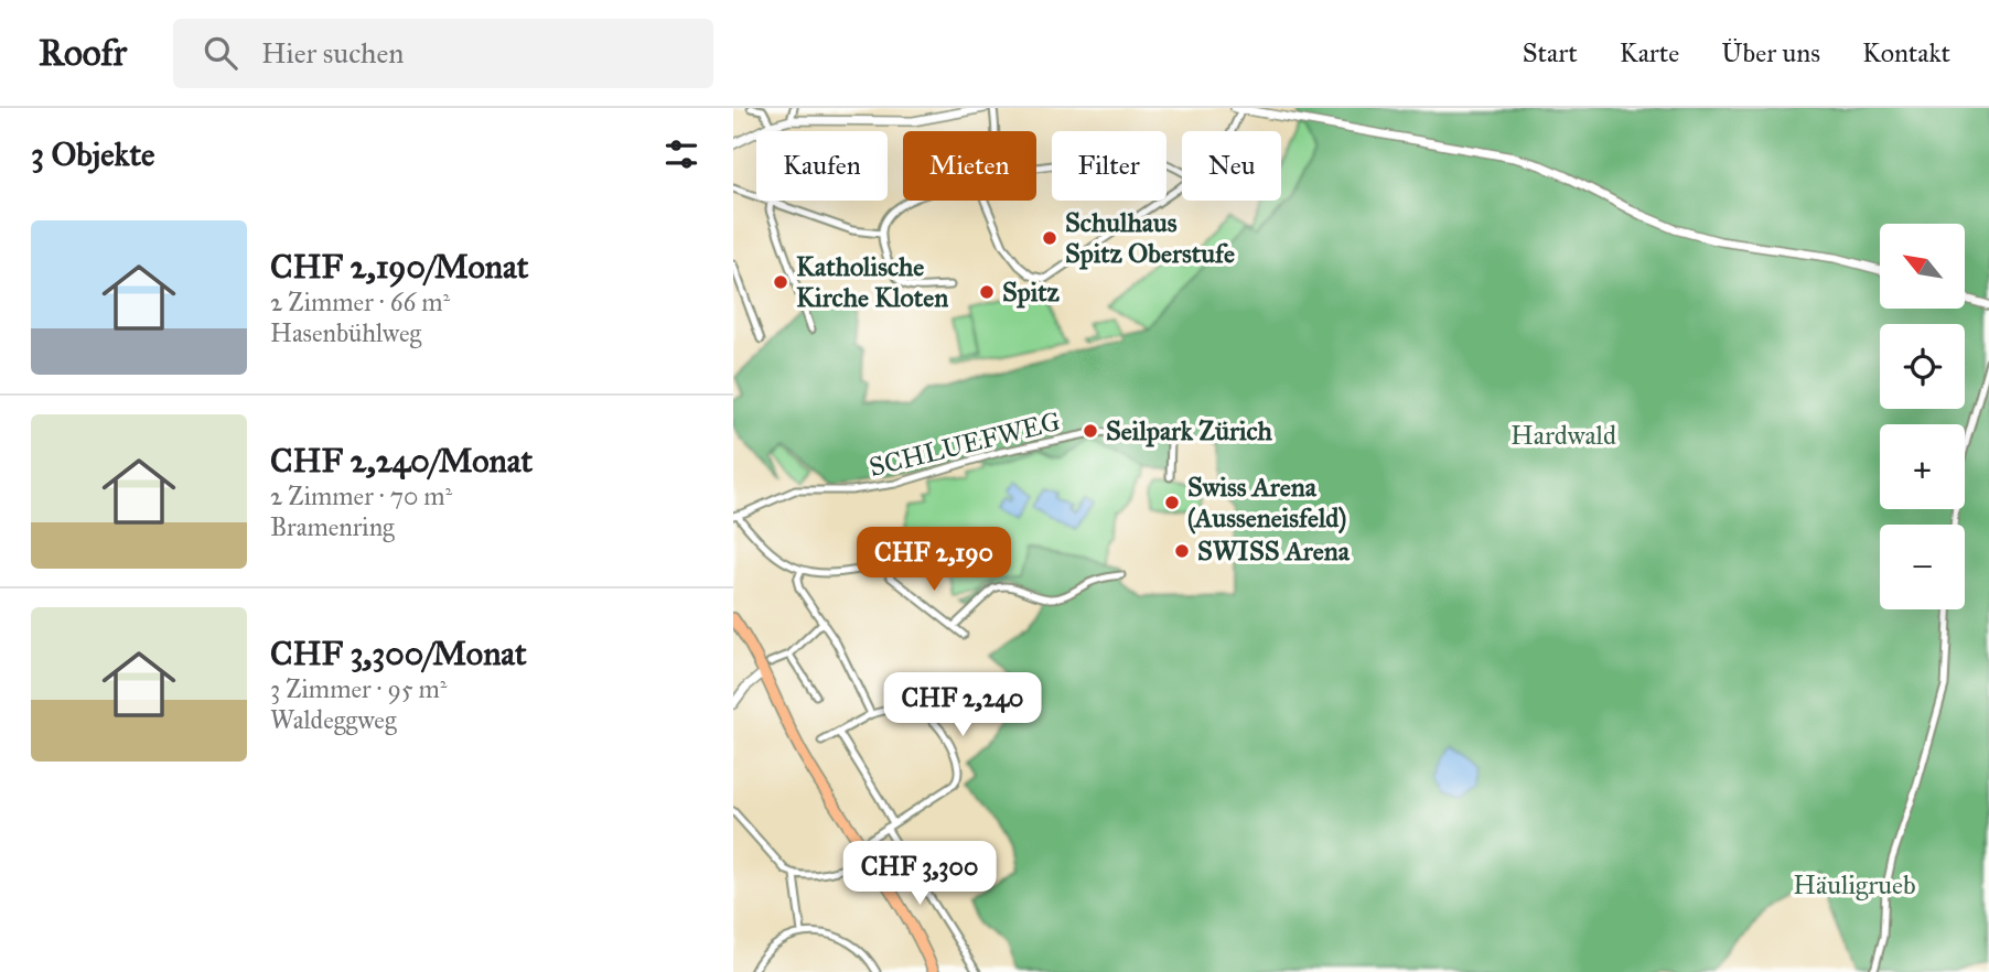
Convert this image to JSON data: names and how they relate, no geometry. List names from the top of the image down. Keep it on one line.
{"streets":{"street":["SCHLUEFWEG"]},"parks":["Hardwald","Häuligrueb"],"places":["Schulhaus Spitz Oberstufe","Katholische Kirche Kloten","Spitz","Seilpark Zürich","Swiss Arena (Ausseneisfeld)","SWISS Arena"],"north":"top left","page":{"header":"Roofr","search":"Hier suchen","nav":["Start","Karte","Über uns","Kontakt"],"heading":"3 Objekte","chip":["Kaufen","Mieten","Filter","Neu"],"list":[{"name":"CHF 2,190/Monat","note":"2 Zimmer · 66 m² · Hasenbühlweg"},{"name":"CHF 2,240/Monat","note":"2 Zimmer · 70 m² · Bramenring"},{"name":"CHF 3,300/Monat","note":"3 Zimmer · 95 m² · Waldeggweg"}],"map_buttons":["+","−"],"price":["CHF 2,190","CHF 2,240","CHF 3,300"]}}
